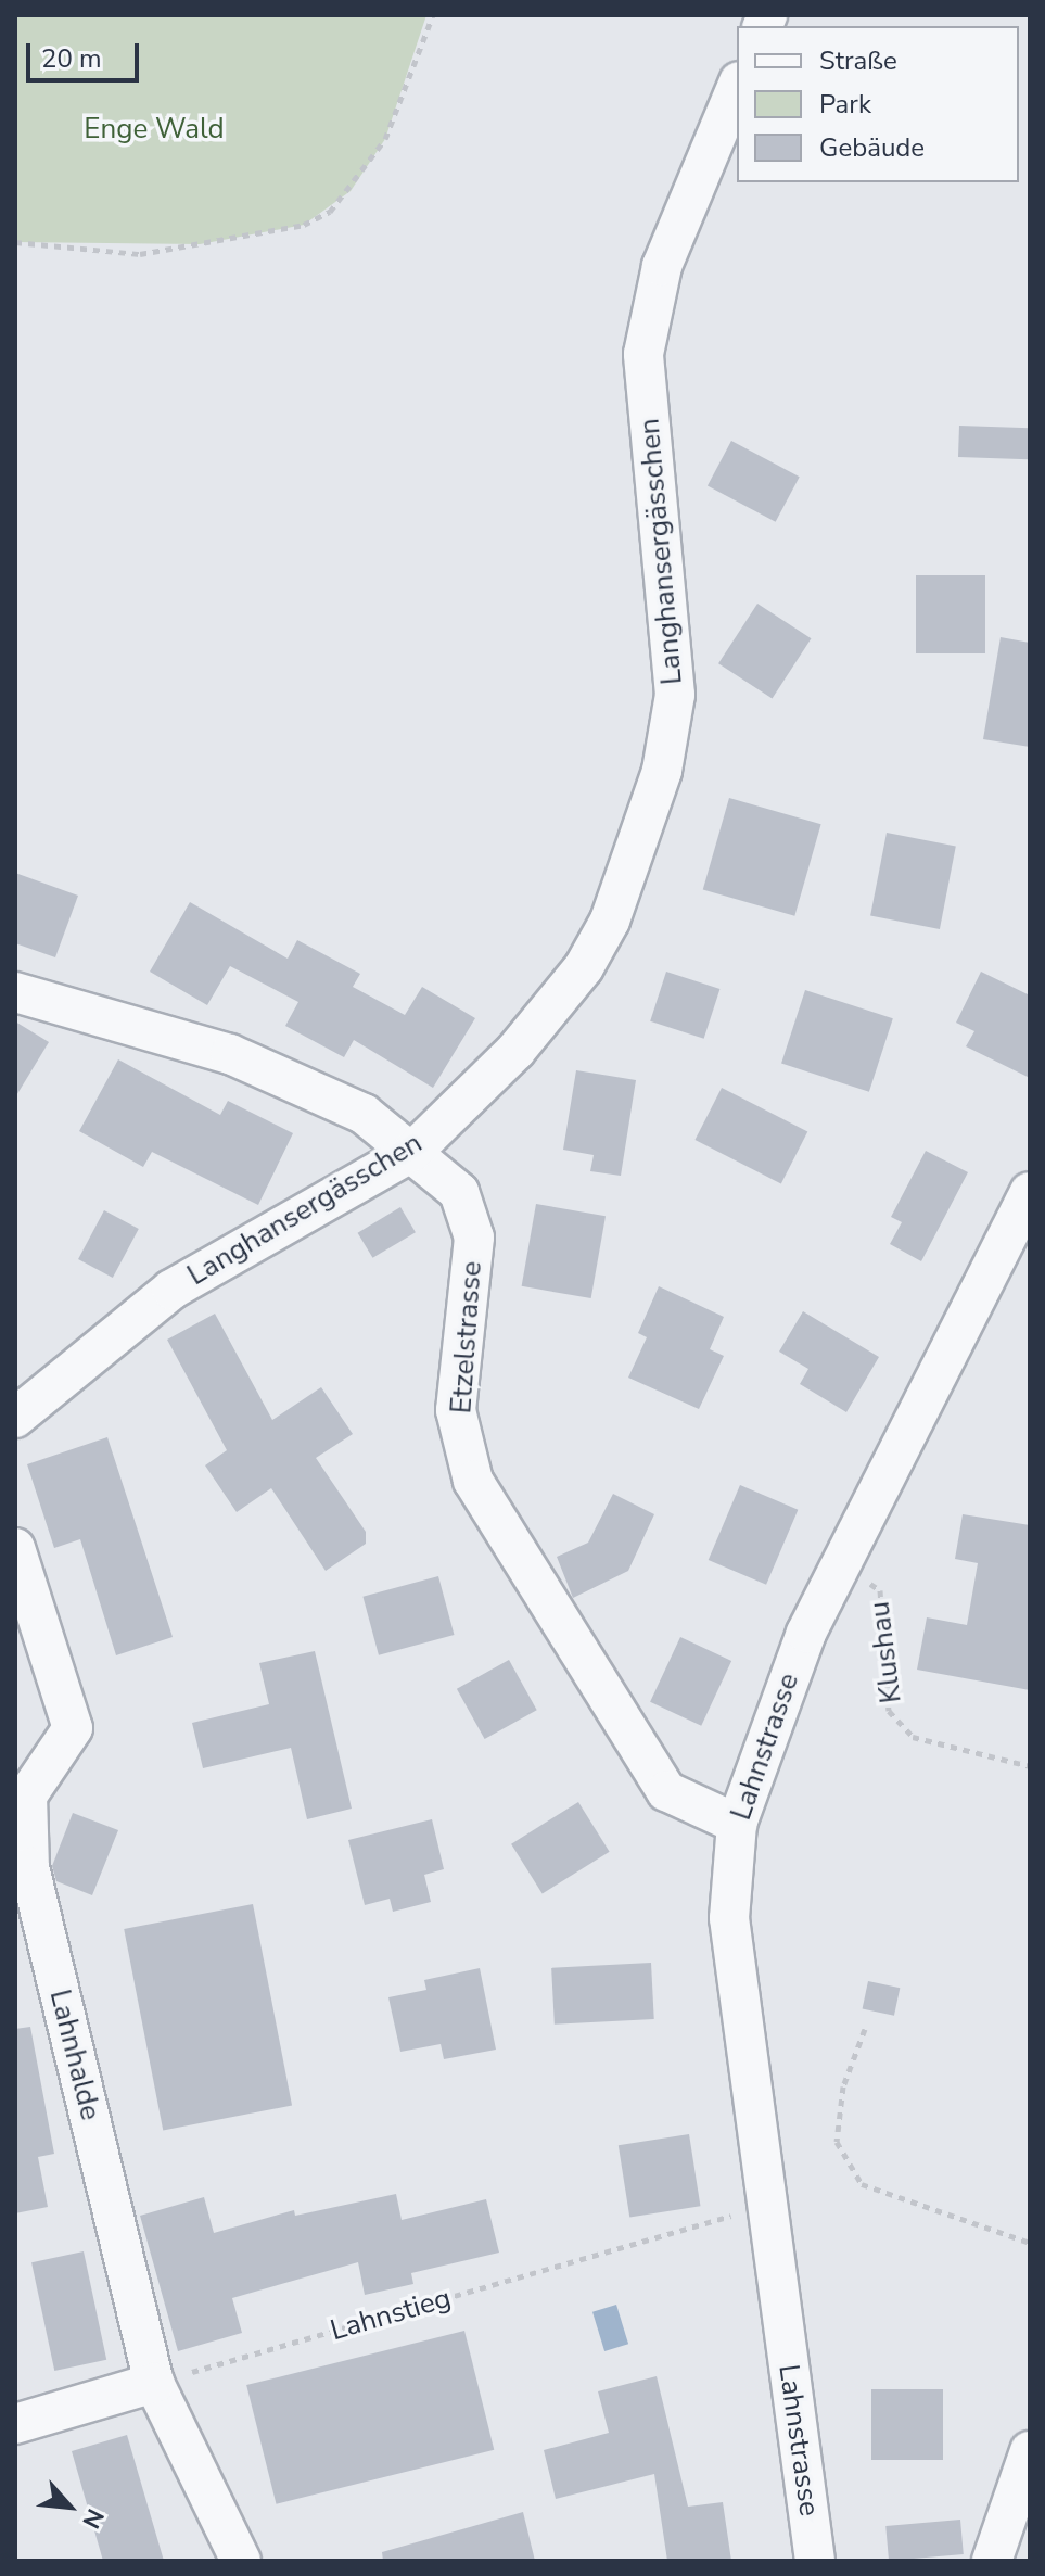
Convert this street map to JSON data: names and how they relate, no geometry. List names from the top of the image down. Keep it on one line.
{"streets":{"street":["Langhansergässchen","Etzelstrasse","Lahnstrasse","Lahnhalde"],"path":["Klushau","Lahnstieg"]},"crossings":[["Langhansergässchen","Etzelstrasse"],["Etzelstrasse","Lahnstrasse"],["Klushau","Lahnstrasse"],["Lahnstrasse","Lahnstieg"],["Lahnhalde","Lahnstieg"]],"parks":["Enge Wald"],"legend":["Straße","Park","Gebäude"],"scale_bar":"20 m","north":"bottom right"}
